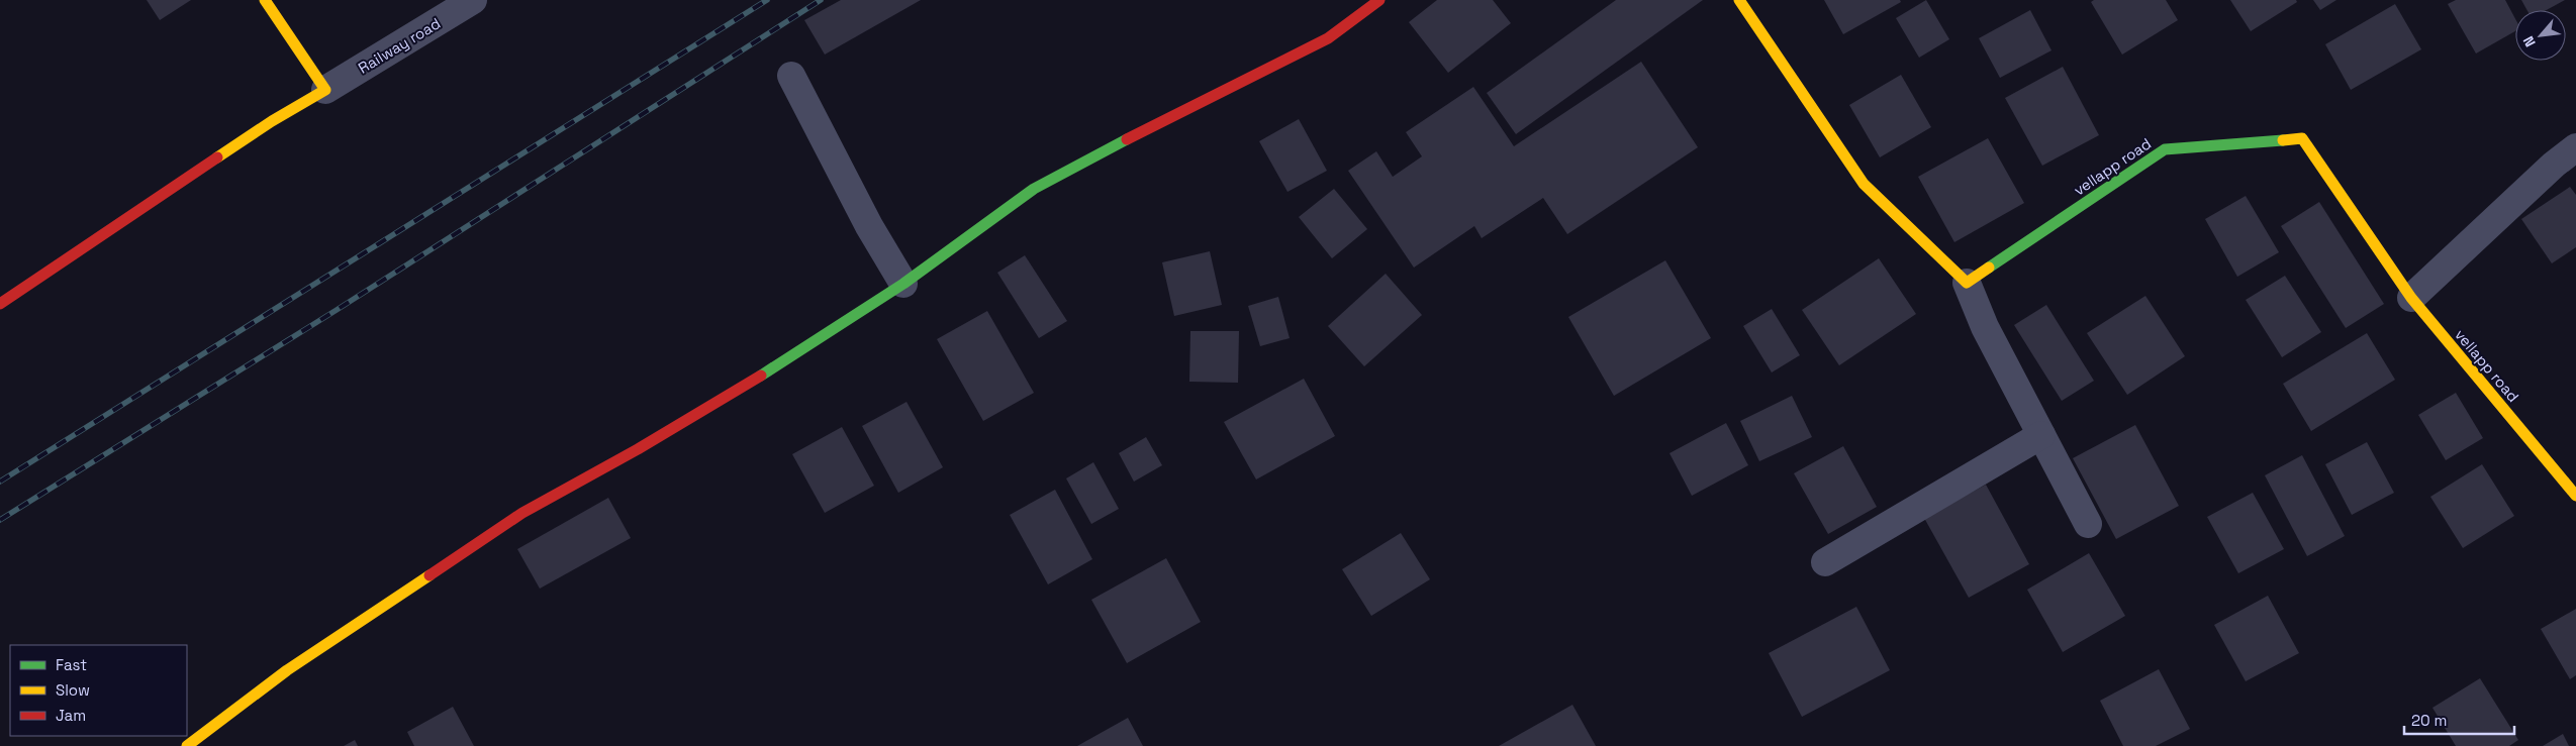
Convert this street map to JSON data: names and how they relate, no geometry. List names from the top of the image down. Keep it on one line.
{"streets":{"street":["Railway road","vellapp road"]},"legend":["Fast","Slow","Jam"],"scale_bar":"20 m","north":"bottom left"}
